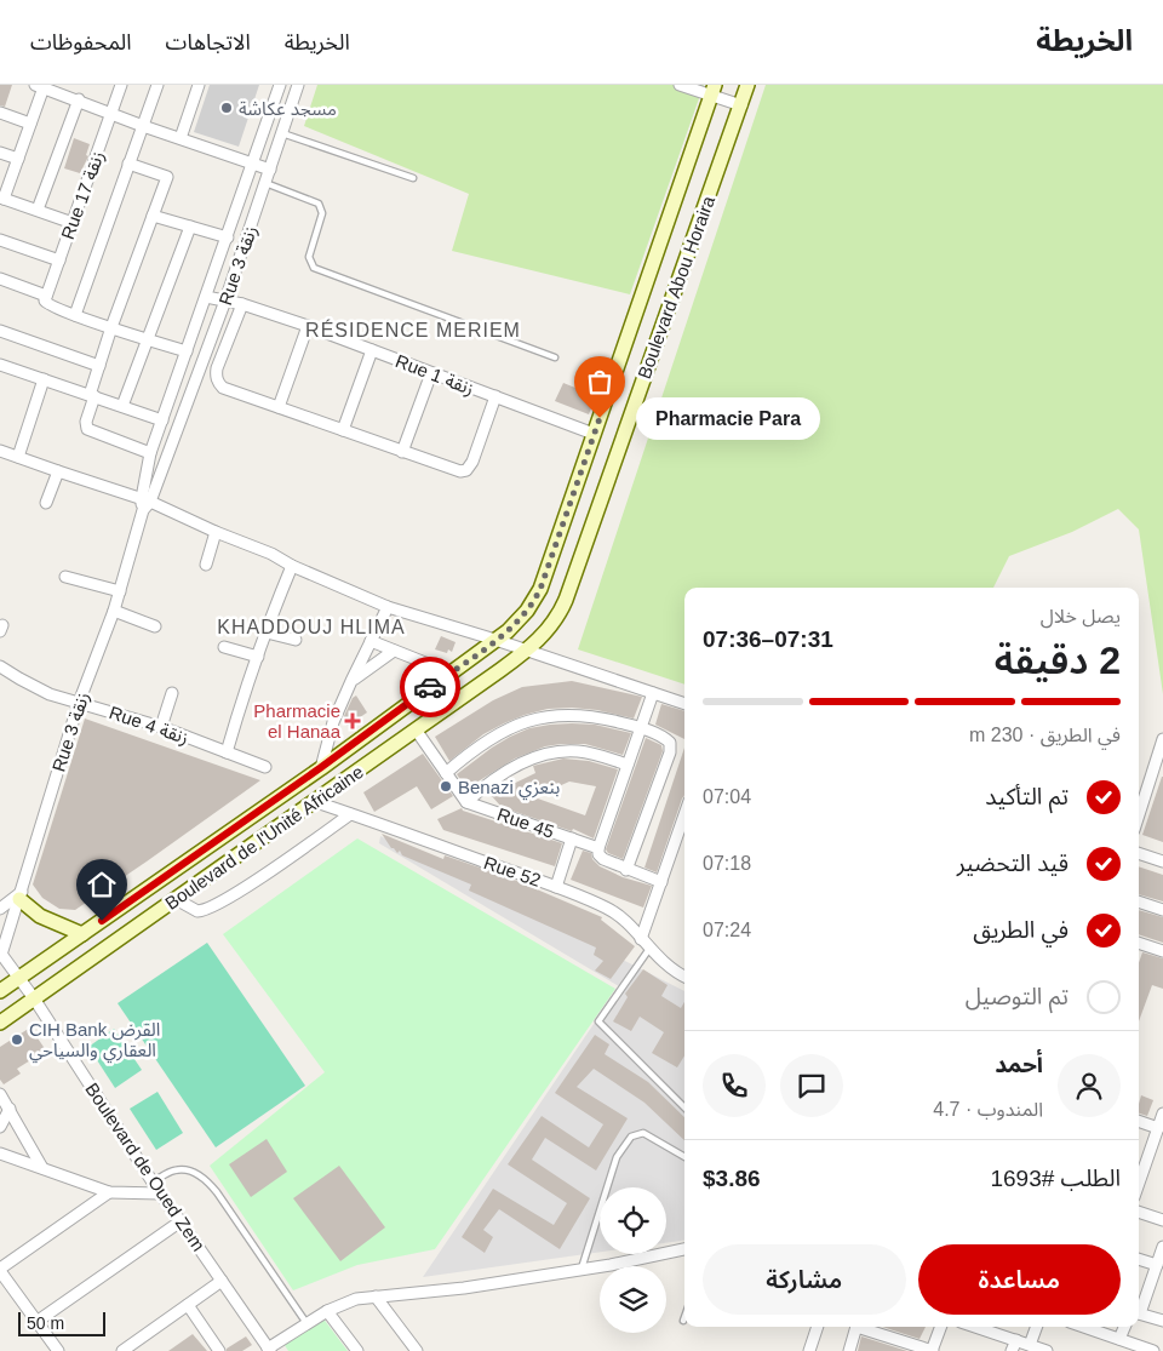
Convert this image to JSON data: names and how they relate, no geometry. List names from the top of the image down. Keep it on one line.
{"streets":{"main road":["Boulevard Abou Horaira","Boulevard de l'Unité Africaine"],"street":["Rue 17 زنقة","Rue 3 زنقة","Rue 1 زنقة","Rue 4 زنقة","Rue 45","Rue 52","Boulevard de Oued Zem"]},"crossings":[["Rue 3 زنقة","Rue 1 زنقة"],["Rue 3 زنقة","Rue 4 زنقة"],["Rue 3 زنقة","Boulevard de Oued Zem"],["Boulevard Abou Horaira","Rue 1 زنقة"],["Boulevard Abou Horaira","Boulevard de l'Unité Africaine"],["Boulevard de l'Unité Africaine","Rue 52"],["Boulevard de l'Unité Africaine","Boulevard de Oued Zem"]],"districts":["RÉSIDENCE MERIEM","KHADDOUJ HLIMA"],"places":{"other":["مسجد عكاشة","Pharmacie Para","Benazi بنعزي","CIH Bank القرض العقاري والسياحي"],"health":["Pharmacie el Hanaa"]},"scale_bar":"50 m","page":{"header":"الخريطة","nav":["الخريطة","الاتجاهات","المحفوظات"],"bubble":"Pharmacie Para","heading":["2 دقيقة","يصل خلال","07:31–07:36"],"panel":["أحمد","المندوب · 4.7","الطلب #1693","$3.86"],"bar":"في الطريق · 230 m","list":[["تم التأكيد","07:04"],["قيد التحضير","07:18"],["في الطريق","07:24"],"تم التوصيل"],"buttons":["مساعدة","مشاركة"],"scale":"50 m"}}
